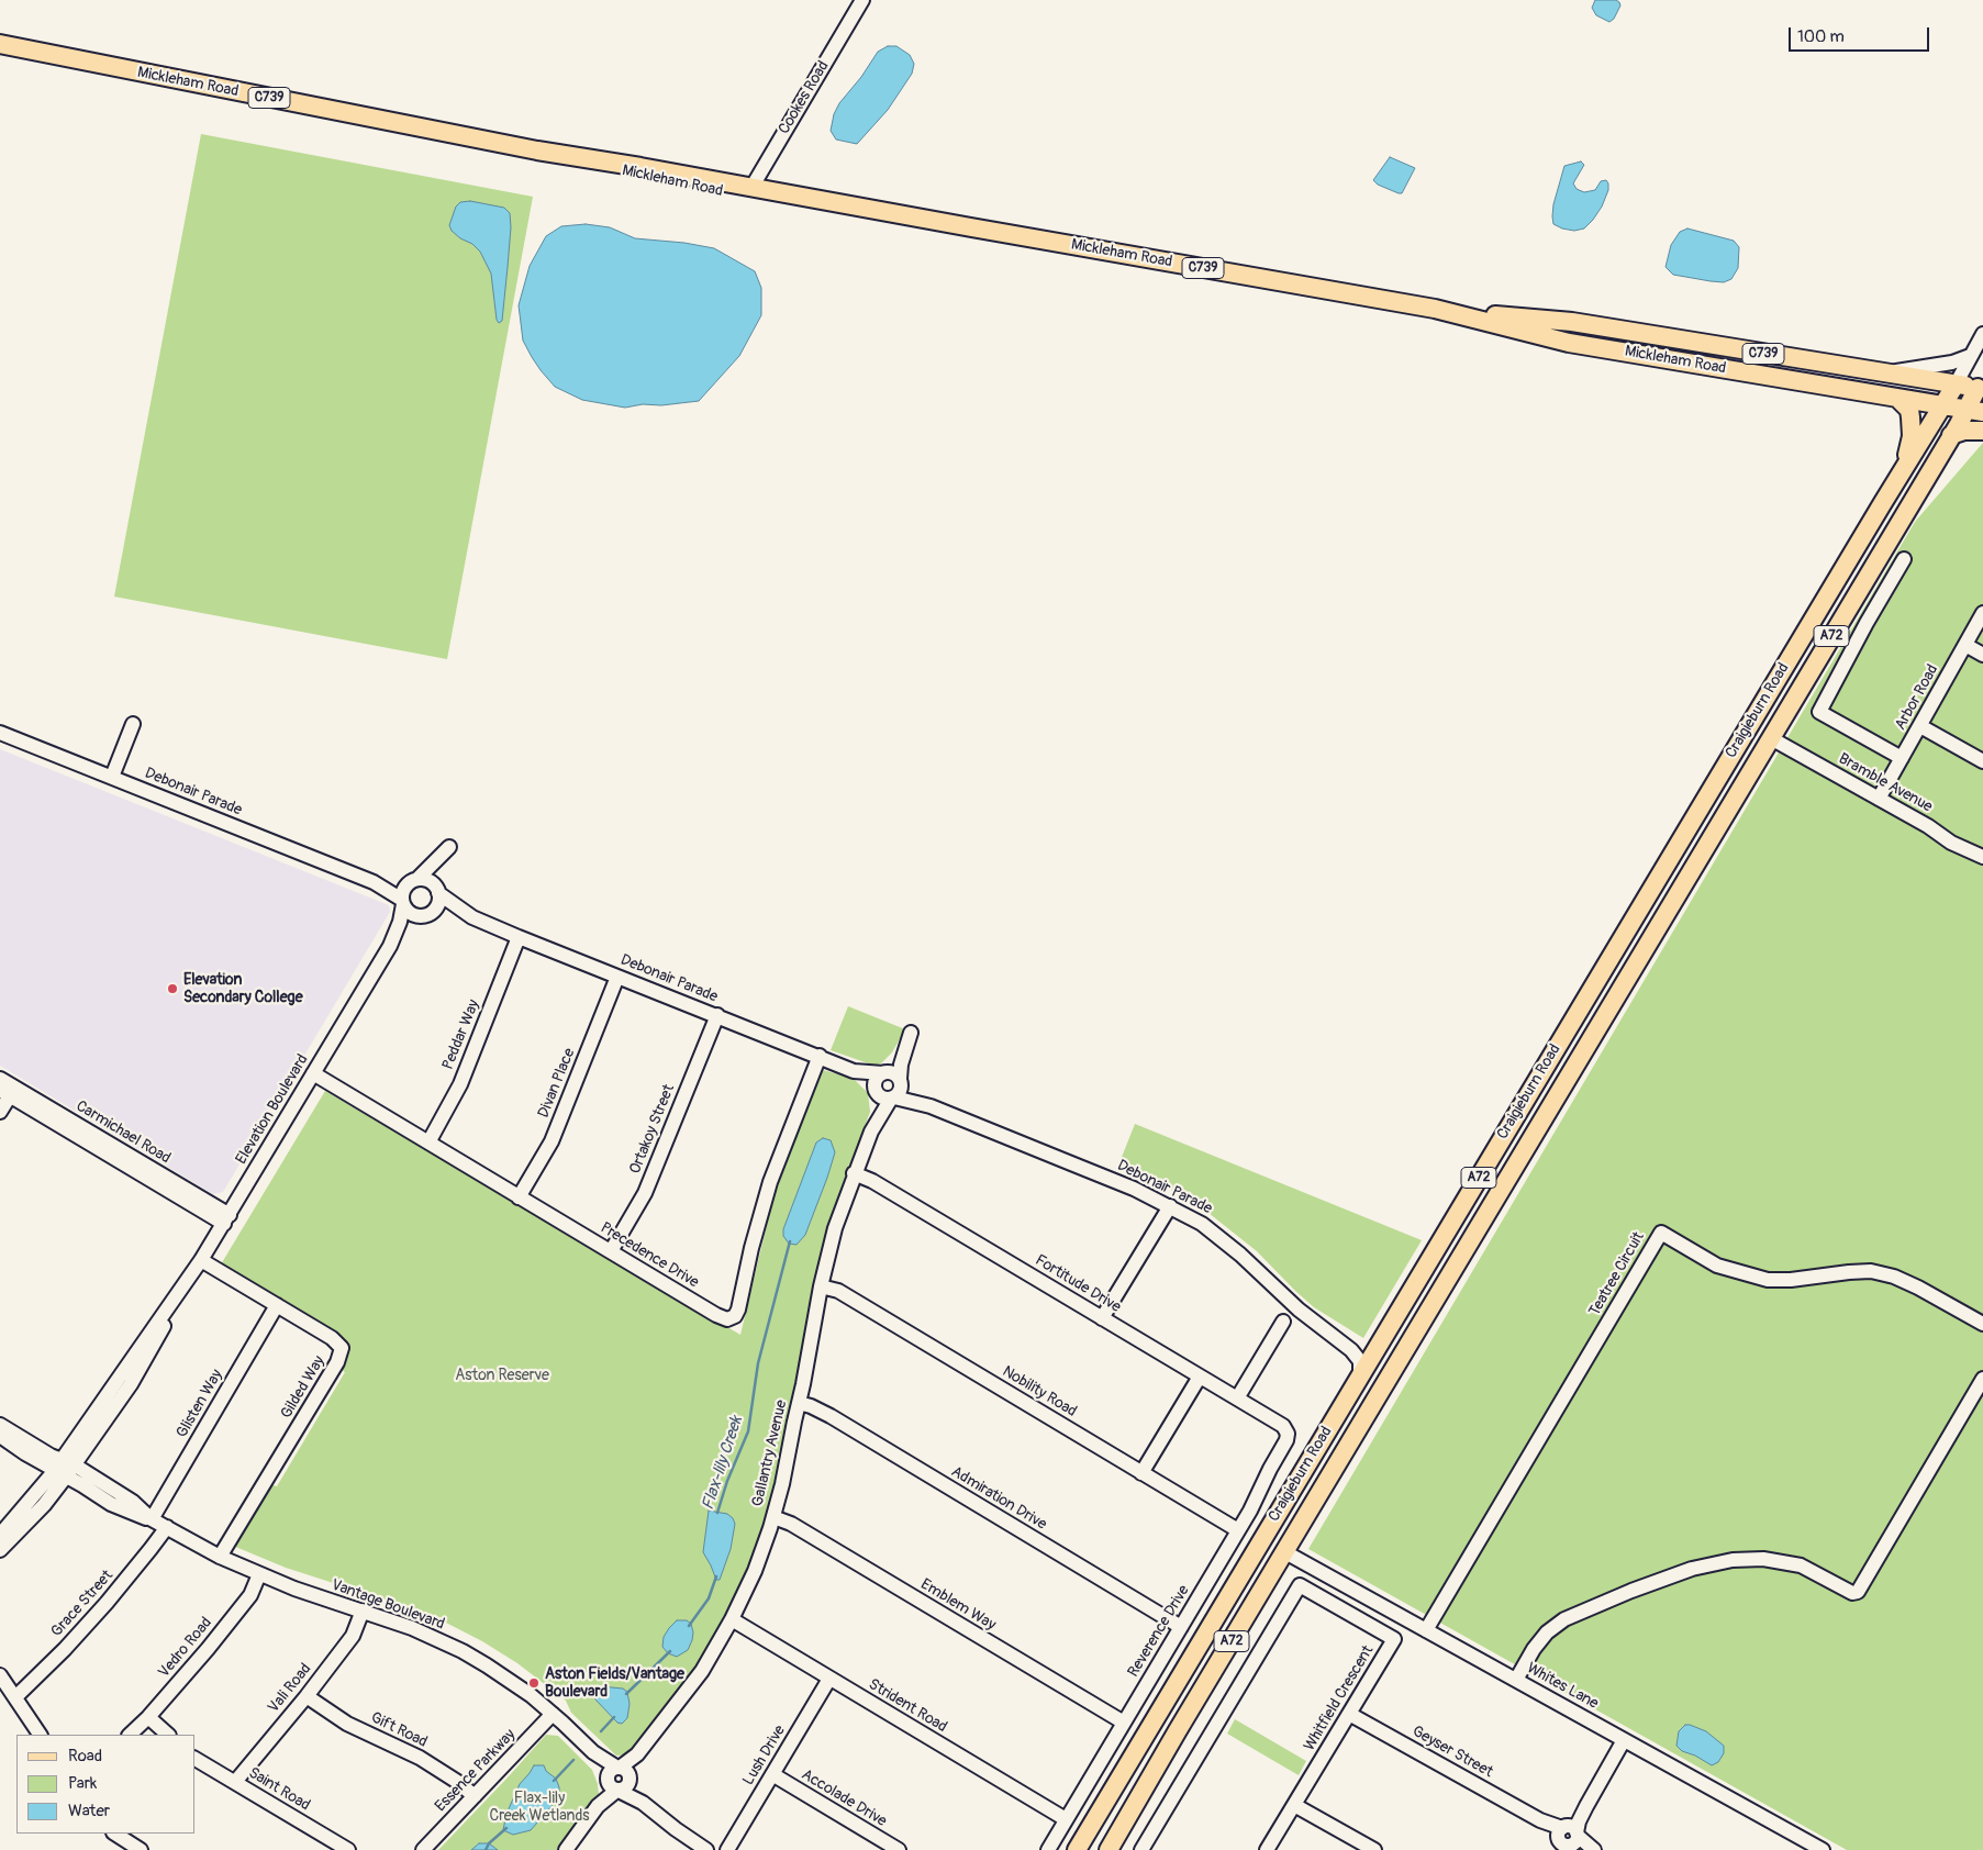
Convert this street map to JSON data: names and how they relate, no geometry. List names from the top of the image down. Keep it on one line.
{"streets":{"main road":["Mickleham Road","C739","A72","Craigieburn Road"],"street":["Cookes Road","Arbor Road","Bramble Avenue","Debonair Parade","Peddar Way","Divan Place","Elevation Boulevard","Ortakoy Street","Carmichael Road","Precedence Drive","Teatree Circuit","Fortitude Drive","Gilded Way","Nobility Road","Glisten Way","Gallantry Avenue","Admiration Drive","Grace Street","Vantage Boulevard","Emblem Way","Reverence Drive","Vedro Road","Whites Lane","Vali Road","Whitfield Crescent","Strident Road","Gift Road","Geyser Street","Lush Drive","Essence Parkway","Saint Road","Accolade Drive"]},"crossings":[["Mickleham Road","Cookes Road"],["Mickleham Road","Craigieburn Road"],["Arbor Road","Bramble Avenue"],["Craigieburn Road","Bramble Avenue"],["Craigieburn Road","Whites Lane"],["Debonair Parade","Peddar Way"],["Debonair Parade","Divan Place"],["Debonair Parade","Elevation Boulevard"],["Debonair Parade","Ortakoy Street"],["Debonair Parade","Precedence Drive"],["Debonair Parade","Gallantry Avenue"],["Peddar Way","Precedence Drive"],["Divan Place","Precedence Drive"],["Elevation Boulevard","Carmichael Road"],["Elevation Boulevard","Precedence Drive"],["Elevation Boulevard","Gilded Way"],["Elevation Boulevard","Vantage Boulevard"],["Ortakoy Street","Precedence Drive"],["Teatree Circuit","Whites Lane"],["Fortitude Drive","Gallantry Avenue"],["Fortitude Drive","Reverence Drive"],["Gilded Way","Glisten Way"],["Gilded Way","Vantage Boulevard"],["Nobility Road","Gallantry Avenue"],["Nobility Road","Reverence Drive"],["Glisten Way","Vantage Boulevard"],["Gallantry Avenue","Admiration Drive"],["Gallantry Avenue","Vantage Boulevard"],["Gallantry Avenue","Emblem Way"],["Gallantry Avenue","Strident Road"],["Admiration Drive","Reverence Drive"],["Grace Street","Vantage Boulevard"],["Vantage Boulevard","Vedro Road"],["Vantage Boulevard","Vali Road"],["Vantage Boulevard","Essence Parkway"],["Emblem Way","Reverence Drive"],["Reverence Drive","Strident Road"],["Vali Road","Gift Road"],["Vali Road","Saint Road"],["Whitfield Crescent","Geyser Street"],["Strident Road","Lush Drive"],["Gift Road","Essence Parkway"],["Lush Drive","Accolade Drive"]],"water":["Flax-lily Creek"],"parks":["Aston Reserve","Flax-lily Creek Wetlands"],"places":["Elevation Secondary College","Aston Fields/Vantage Boulevard"],"legend":["Road","Park","Water"],"scale_bar":"100 m"}
